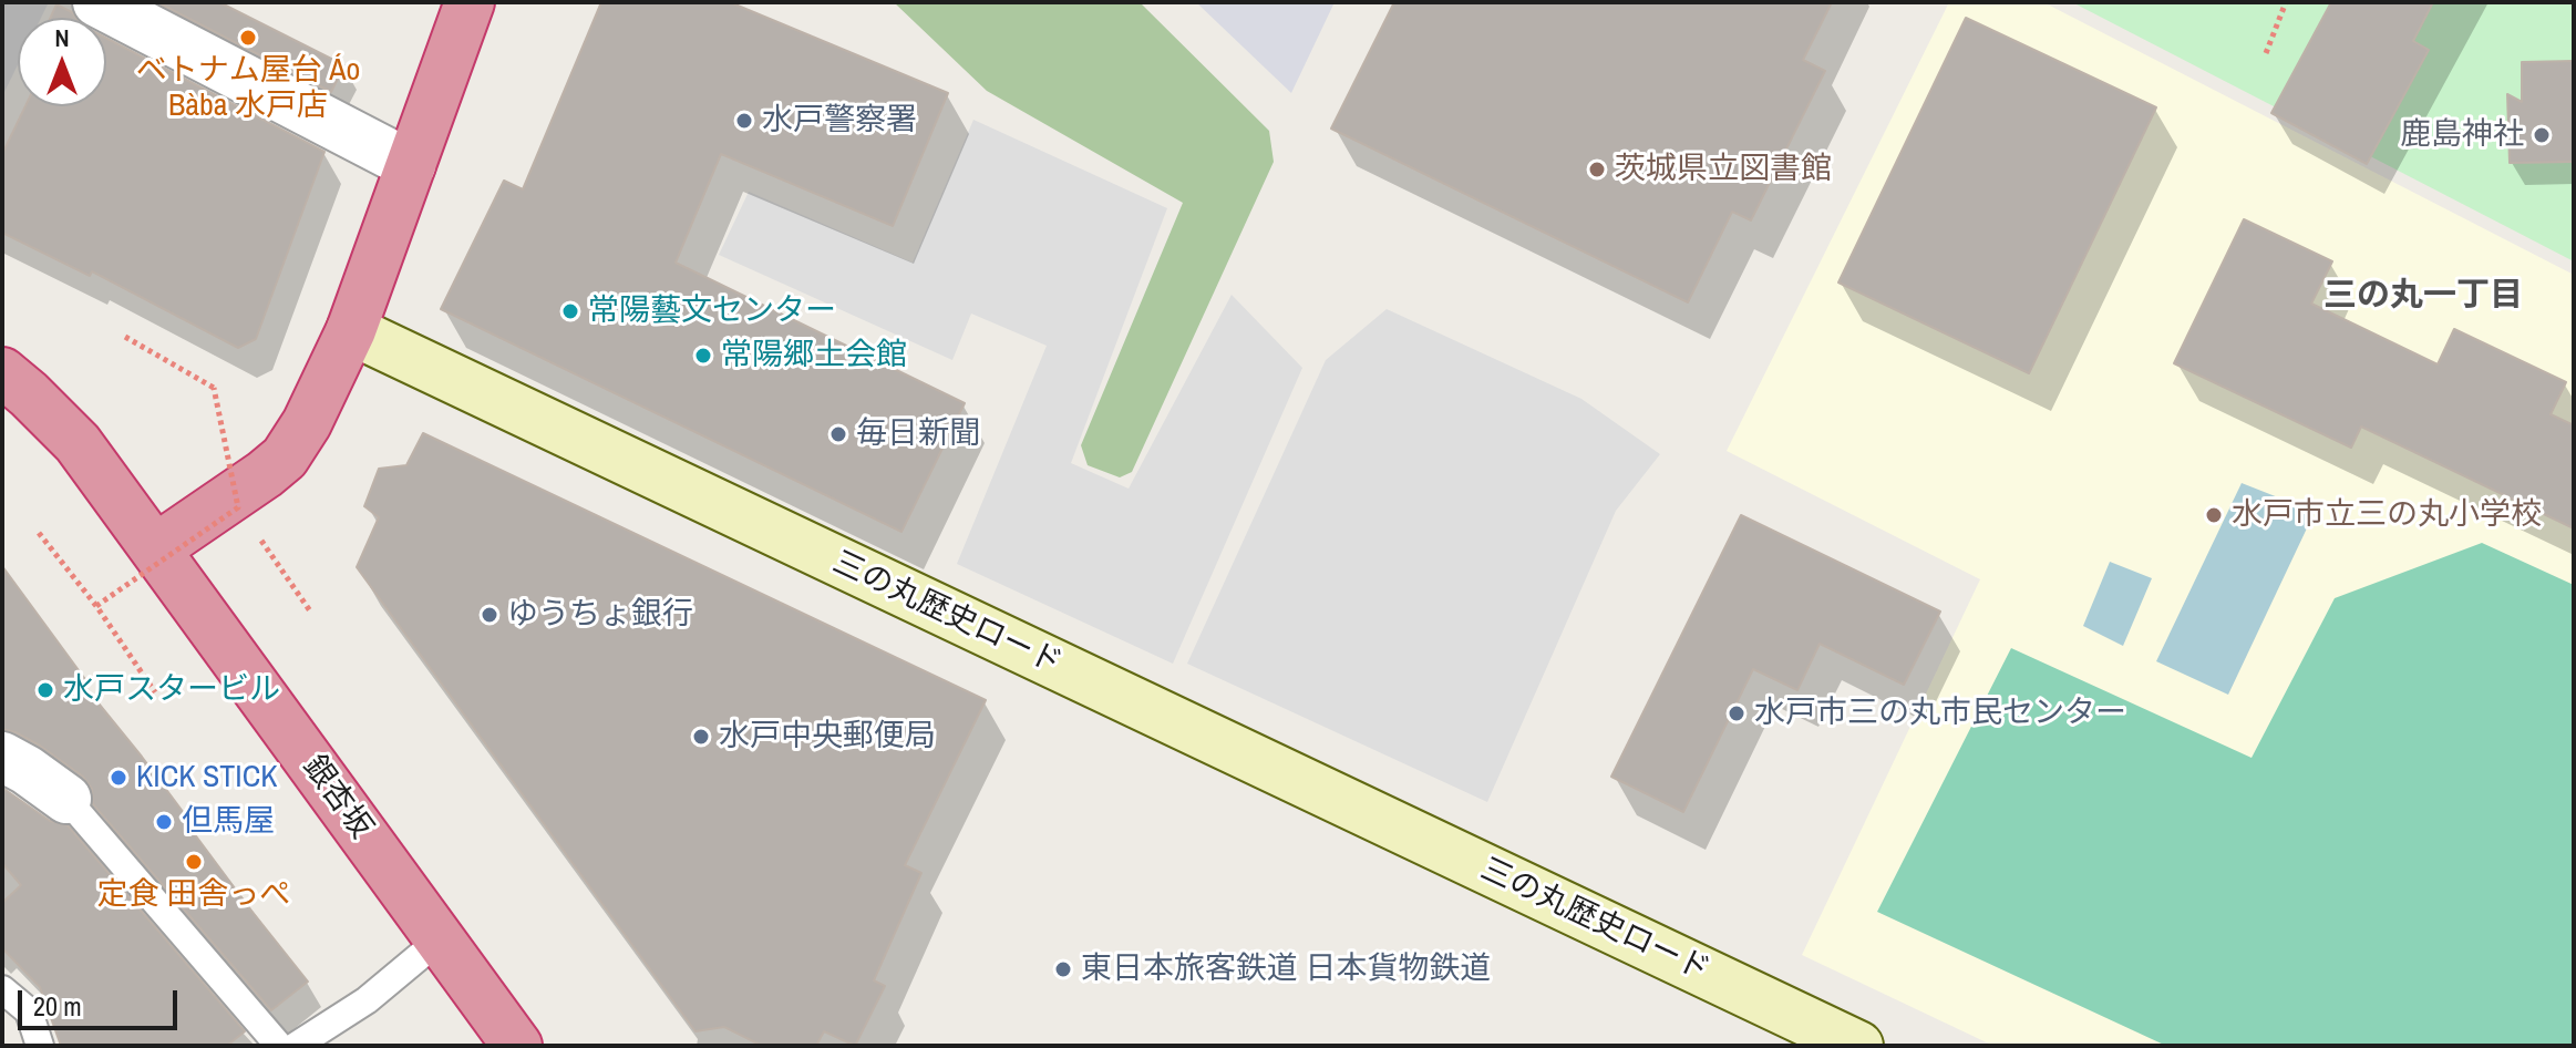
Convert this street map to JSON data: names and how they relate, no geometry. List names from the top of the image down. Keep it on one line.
{"streets":{"highway":["銀杏坂"],"street":["三の丸歴史ロード"]},"districts":["三の丸一丁目"],"places":["ベトナム屋台 Áo Bàba 水戸店","水戸警察署","鹿島神社","茨城県立図書館","常陽藝文センター","常陽郷土会館","毎日新聞","水戸市立三の丸小学校","ゆうちょ銀行","水戸スタービル","水戸市三の丸市民センター","水戸中央郵便局","KICK STICK","但馬屋","定食 田舎っぺ","東日本旅客鉄道 日本貨物鉄道"],"scale_bar":"20 m","north":"top"}
